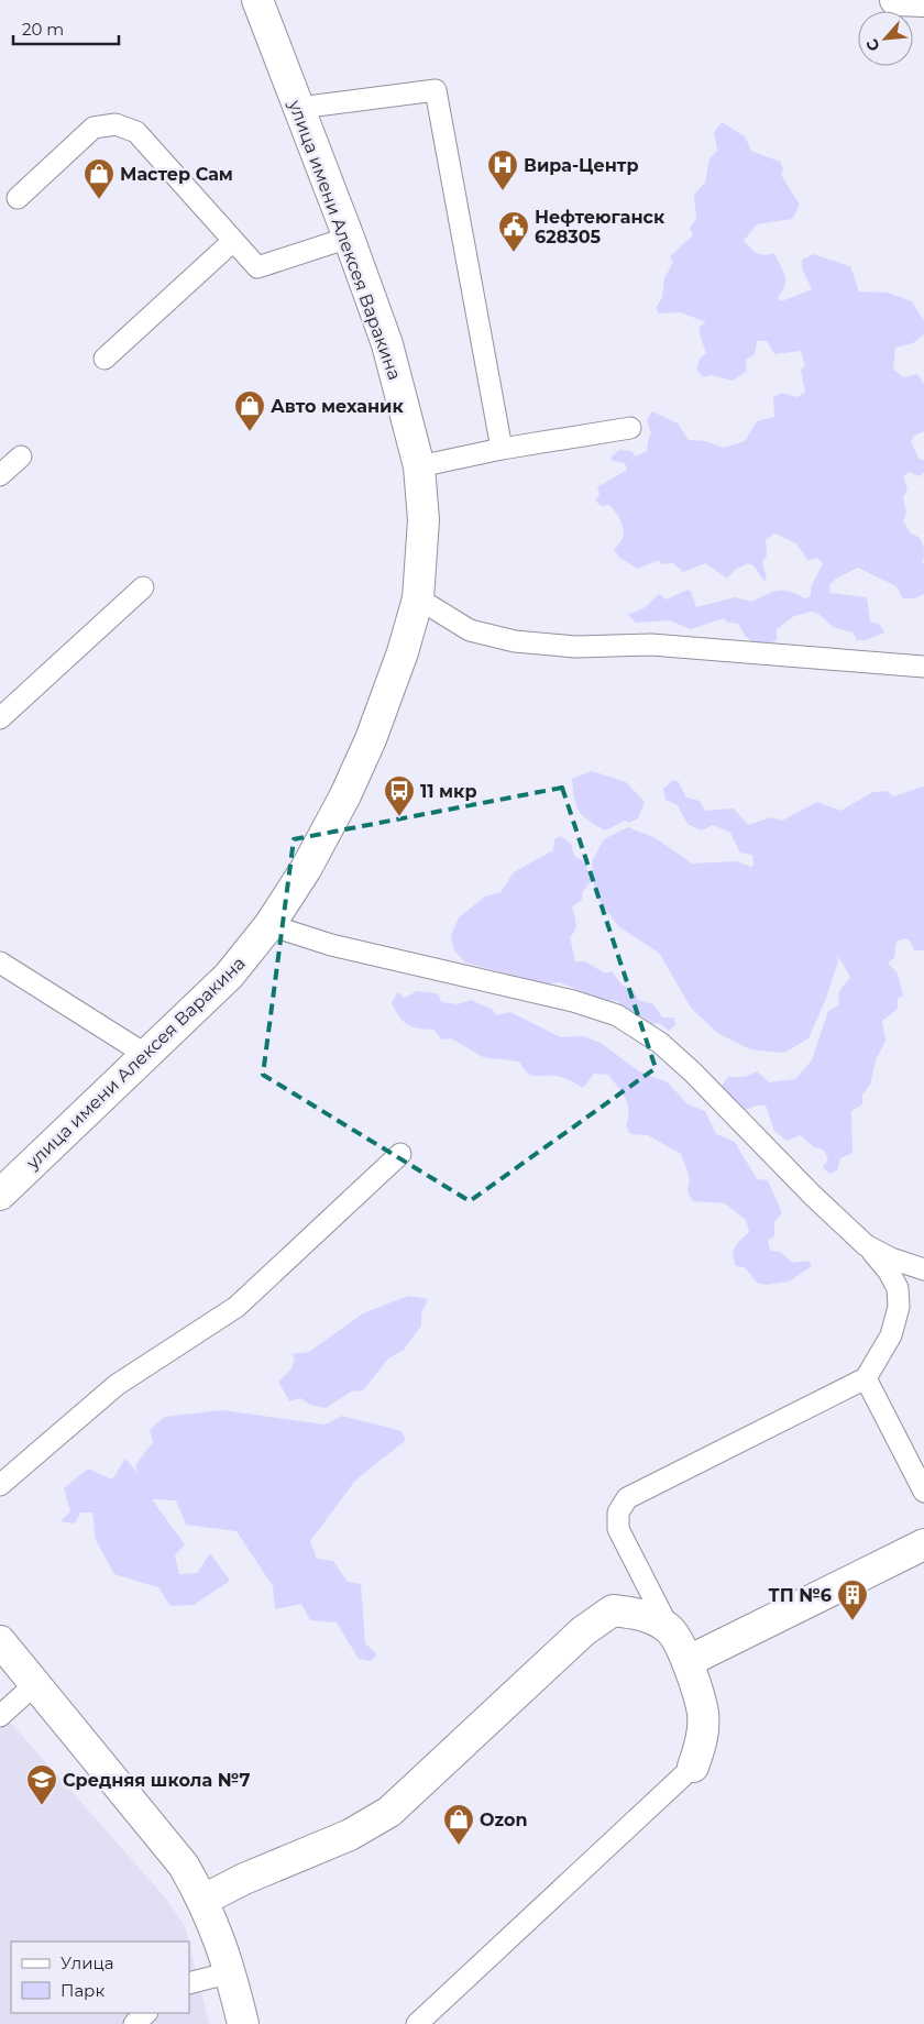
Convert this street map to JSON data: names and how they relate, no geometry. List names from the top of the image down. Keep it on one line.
{"streets":{"street":["улица имени Алексея Варакина"]},"places":{"hospital":["Вира-Центр"],"shop":["Мастер Сам","Авто механик","Ozon"],"public building":["Нефтеюганск 628305"],"bus stop":["11 мкр"],"building":["ТП №6"],"school or university":["Средняя школа №7"]},"legend":["Улица","Парк"],"scale_bar":"20 m","north":"bottom left"}
